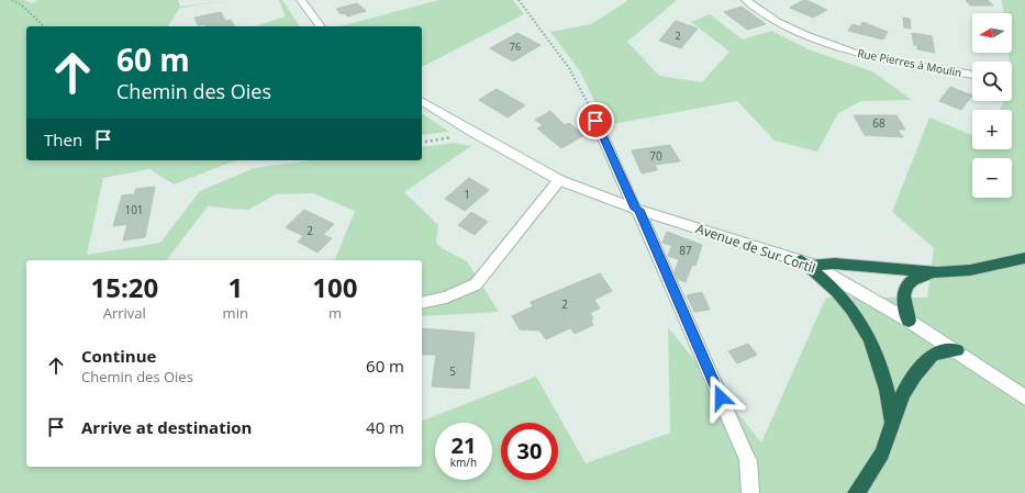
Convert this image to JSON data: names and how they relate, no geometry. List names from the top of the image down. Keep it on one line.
{"streets":{"street":["Rue Pierres à Moulin","Avenue de Sur Cortil"]},"house_numbers":["2","76","68","70","1","101","2","87","2","5"],"north":"left","page":{"map_buttons":["+","−"],"turn":["60 m","Chemin des Oies"],"then":"Then","eta":["15:20","Arrival","1","min","100","m"],"list":[{"name":"Continue","note":"Chemin des Oies","value":"60 m"},{"name":"Arrive at destination","value":"40 m"}],"speed":"21 km/h","limit":"30"}}
